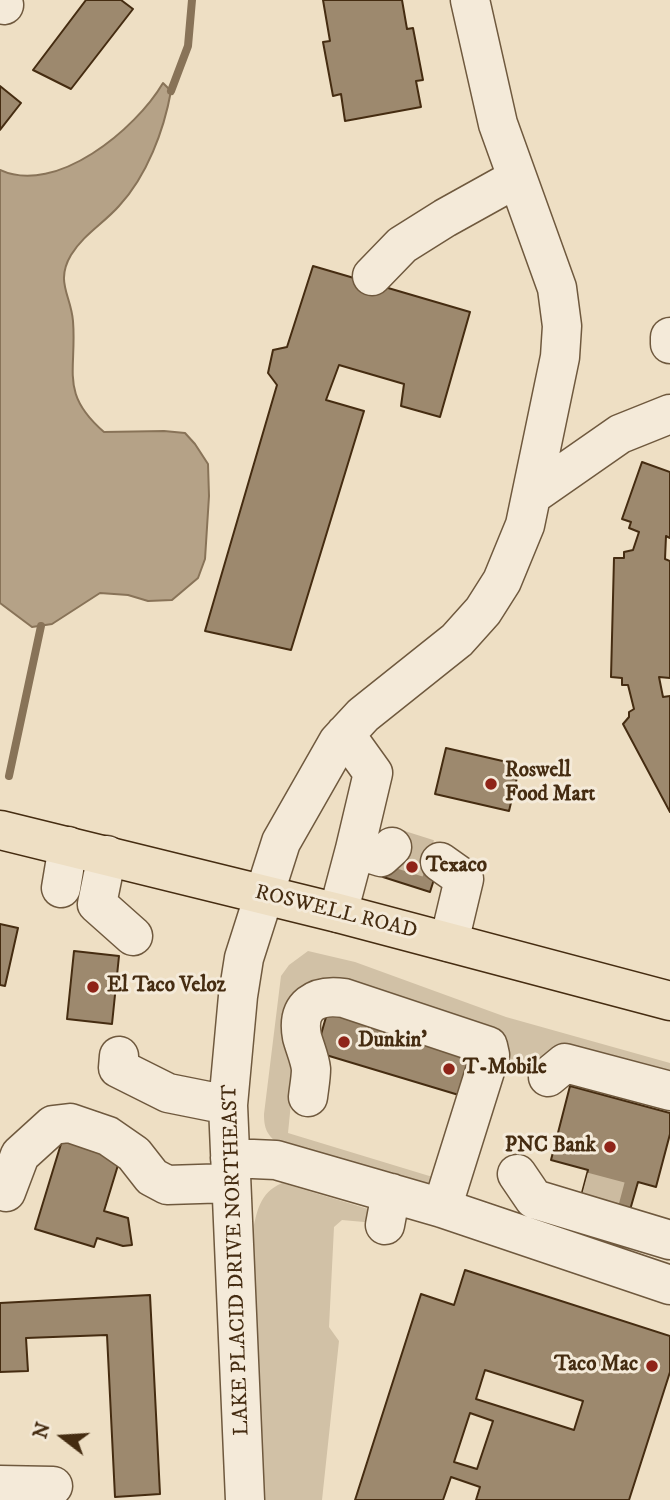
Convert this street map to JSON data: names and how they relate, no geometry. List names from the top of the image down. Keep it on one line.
{"streets":{"main road":["ROSWELL ROAD"],"street":["LAKE PLACID DRIVE NORTHEAST"]},"crossings":[["ROSWELL ROAD","LAKE PLACID DRIVE NORTHEAST"]],"places":["Roswell Food Mart","Texaco","El Taco Veloz","Dunkin'","T-Mobile","PNC Bank","Taco Mac"],"north":"left"}
